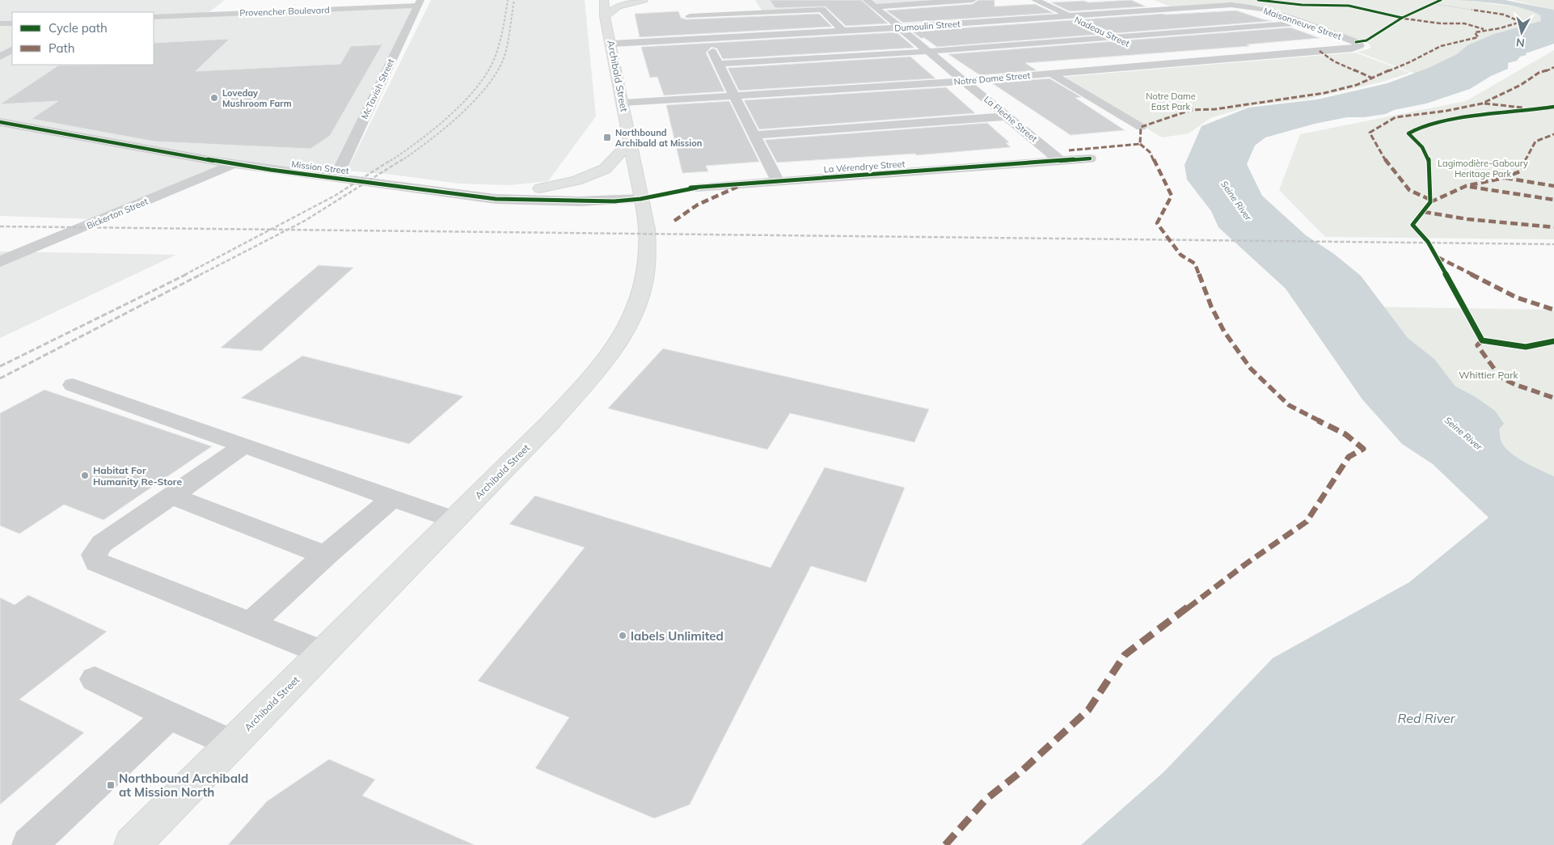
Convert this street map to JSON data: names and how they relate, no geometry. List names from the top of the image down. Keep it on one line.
{"streets":{"main road":["Archibald Street"],"street":["Provencher Boulevard","Maisonneuve Street","Dumoulin Street","Nadeau Street","Notre Dame Street","McTavish Street","La Fleche Street","La Vérendrye Street","Mission Street","Bickerton Street"]},"crossings":[["Provencher Boulevard","McTavish Street"],["Maisonneuve Street","Dumoulin Street"],["Maisonneuve Street","Notre Dame Street"],["Dumoulin Street","Nadeau Street"],["Dumoulin Street","Archibald Street"],["Dumoulin Street","La Fleche Street"],["Archibald Street","Notre Dame Street"],["Archibald Street","Mission Street"],["Notre Dame Street","La Fleche Street"],["McTavish Street","Mission Street"],["La Fleche Street","La Vérendrye Street"],["Mission Street","Bickerton Street"]],"water":["Seine River","Red River"],"parks":["Notre Dame East Park","Lagimodière-Gaboury Heritage Park","Whittier Park"],"places":{"other":["Loveday Mushroom Farm","Habitat For Humanity Re-Store","labels Unlimited"],"transit":["Northbound Archibald at Mission","Northbound Archibald at Mission North"]},"legend":["Cycle path","Path"],"north":"bottom"}
